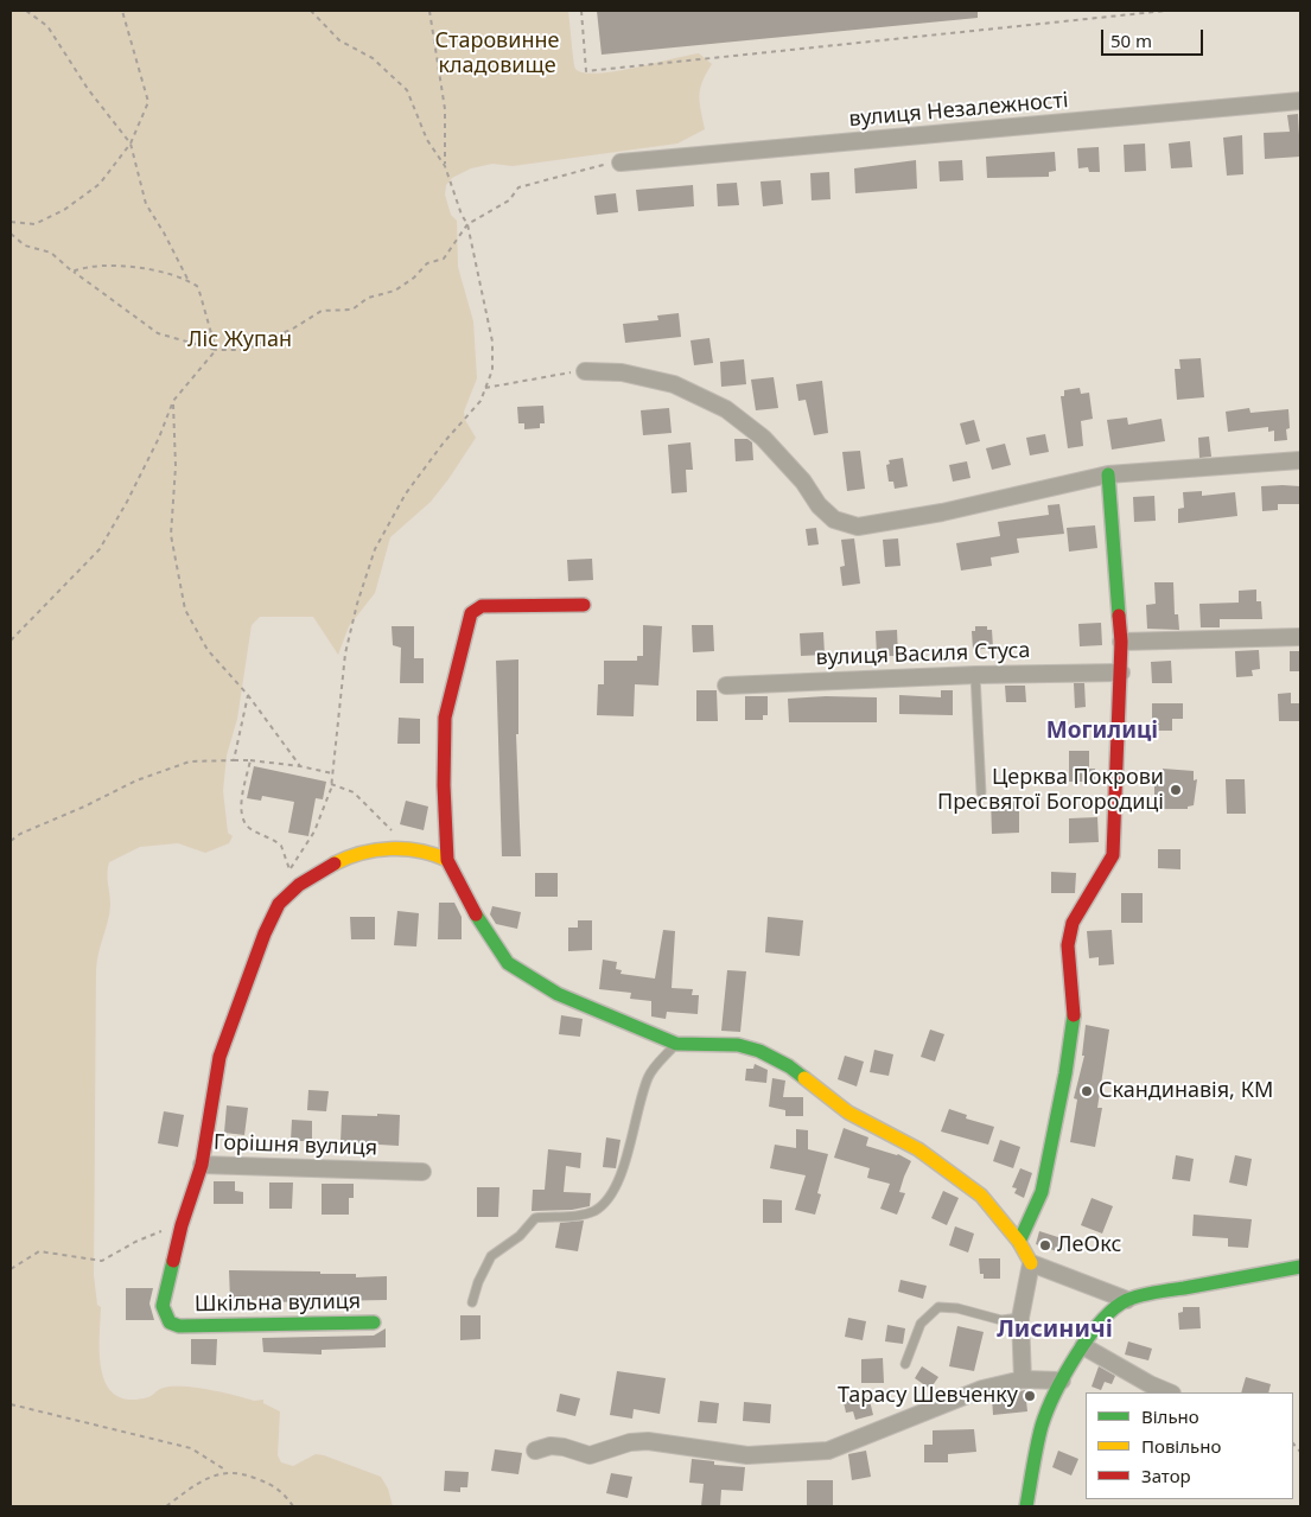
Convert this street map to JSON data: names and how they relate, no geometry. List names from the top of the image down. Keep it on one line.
{"streets":{"street":["вулиця Незалежності","вулиця Василя Стуса","Горішня вулиця","Шкільна вулиця"]},"crossings":[["Горішня вулиця","Шкільна вулиця"]],"districts":["Могилиці","Лисиничі"],"parks":["Старовинне кладовище","Ліс Жупан"],"places":["Церква Покрови Пресвятої Богородиці","Скандинавія, КМ","ЛеОкс","Тарасу Шевченку"],"legend":["Вільно","Повільно","Затор"],"scale_bar":"50 m"}
